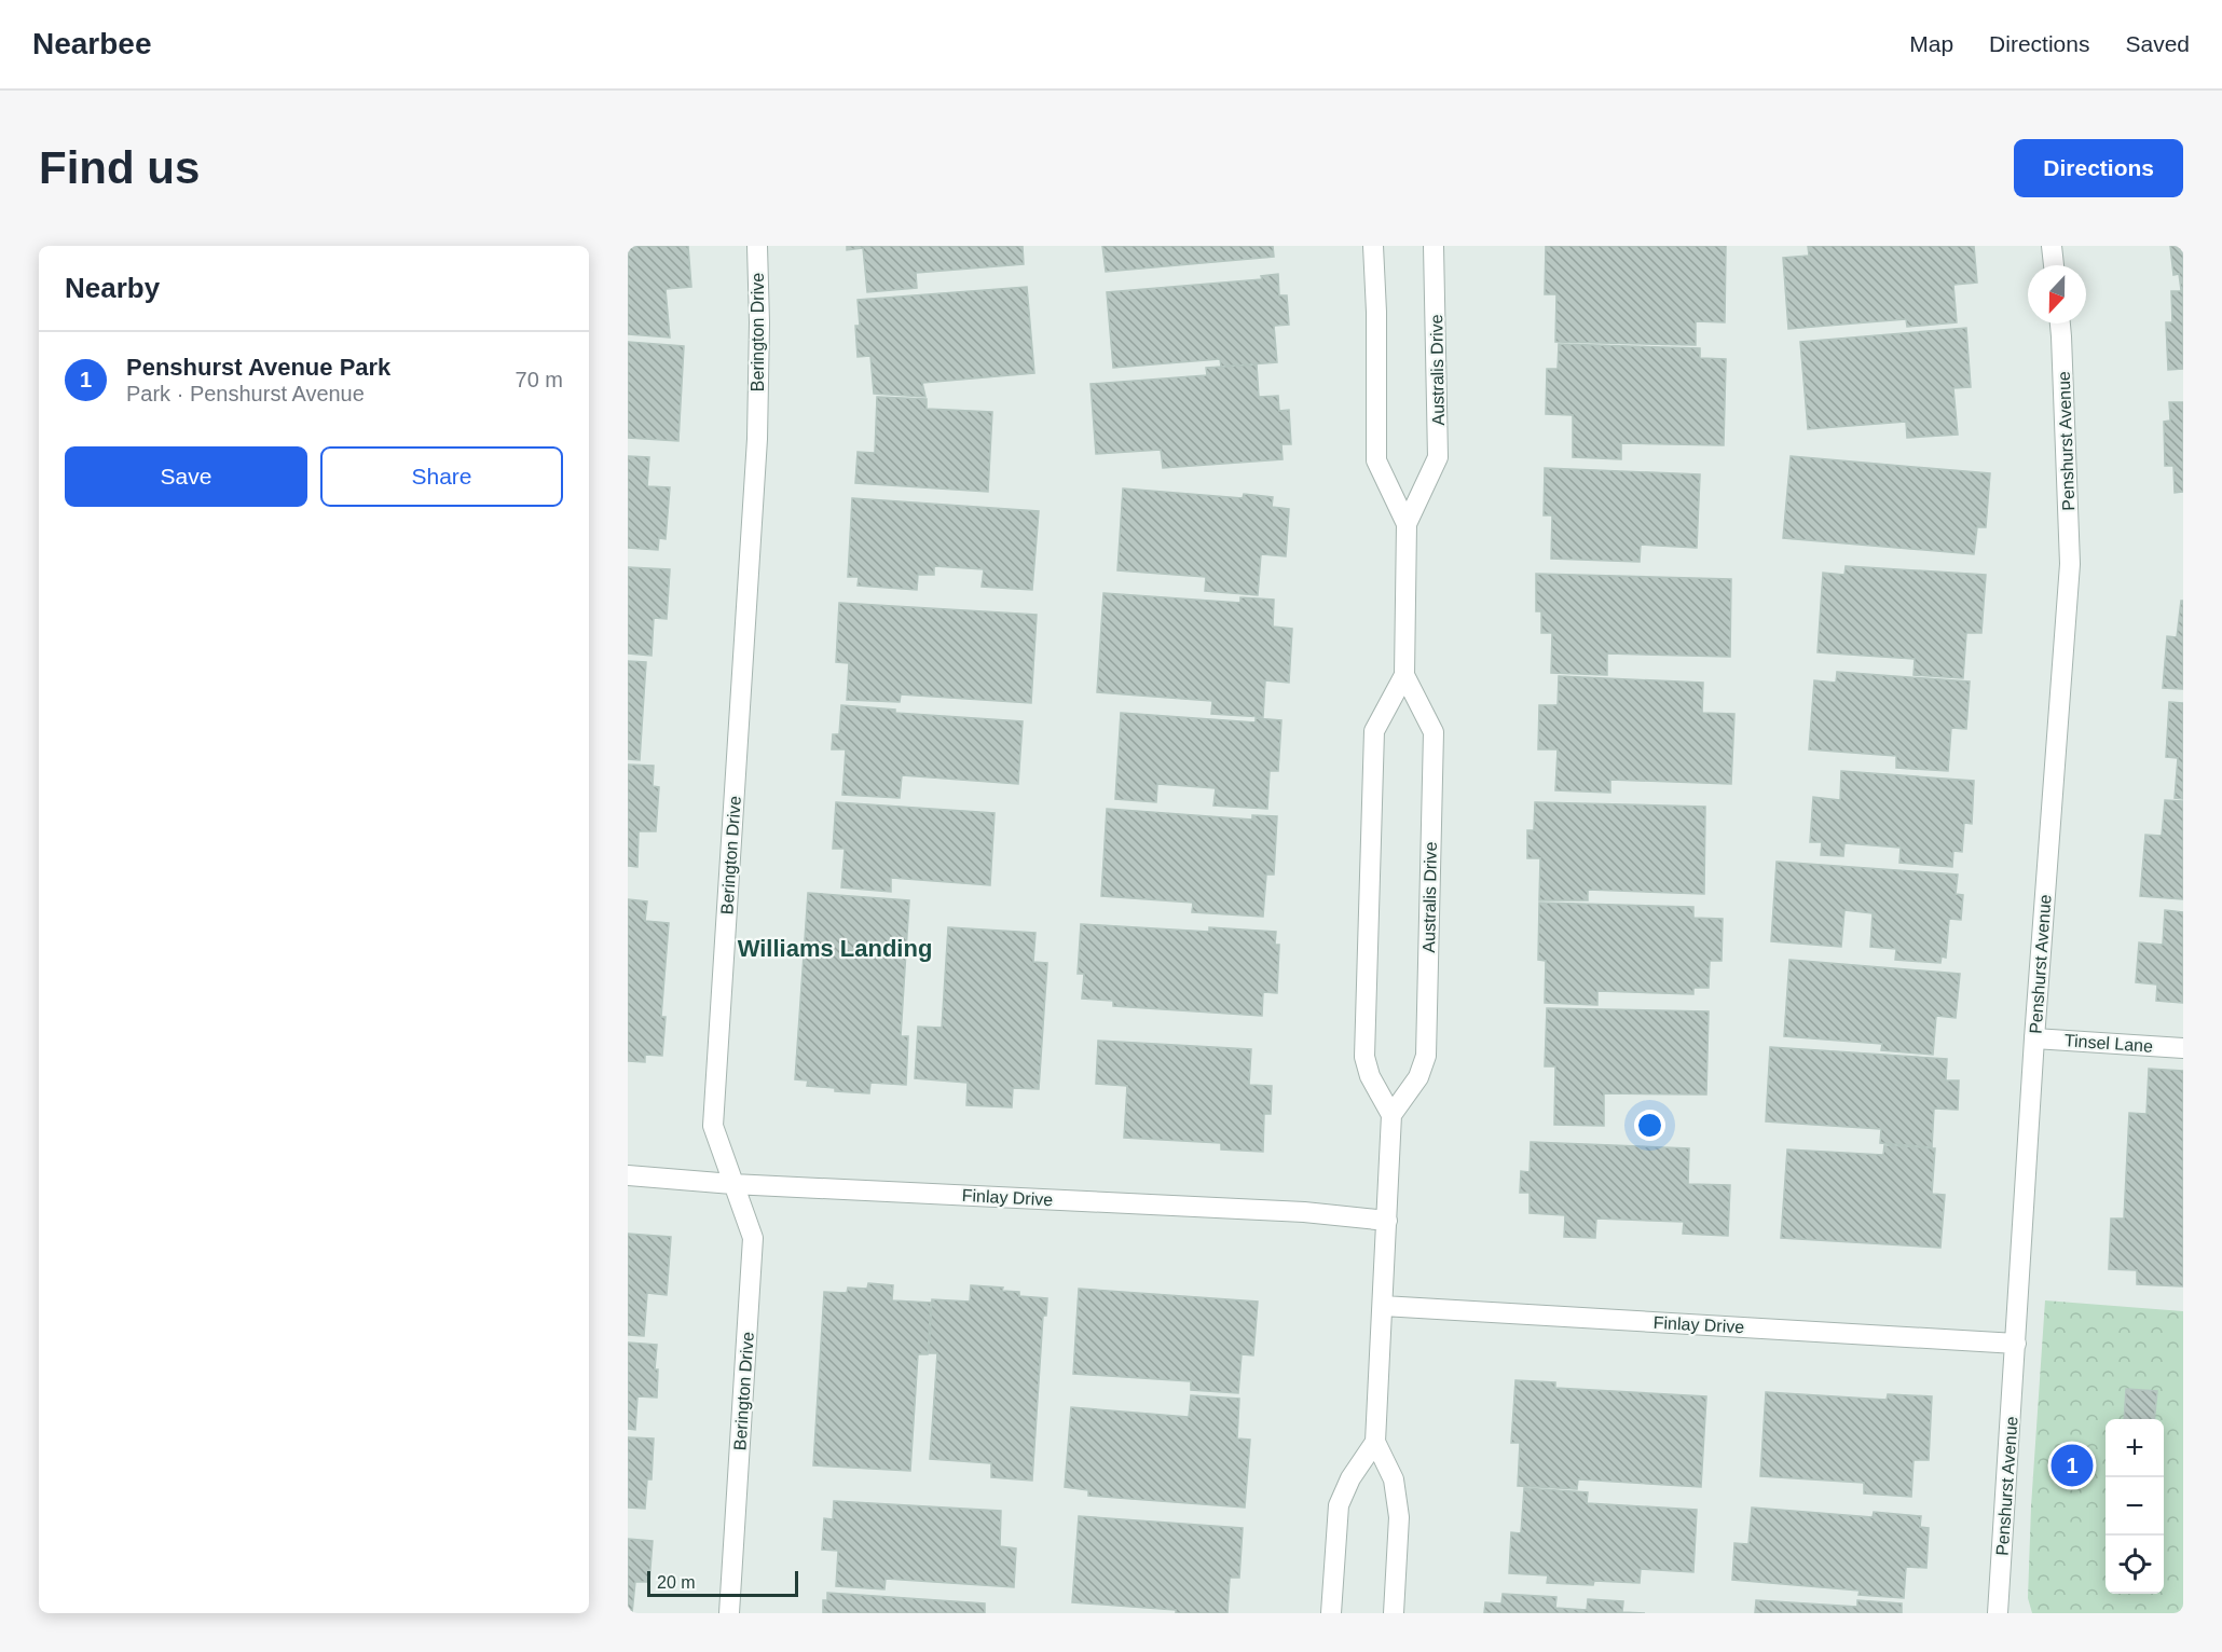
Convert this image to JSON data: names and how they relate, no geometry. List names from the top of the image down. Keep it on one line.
{"streets":{"street":["Berington Drive","Australis Drive","Penshurst Avenue","Tinsel Lane","Finlay Drive"]},"crossings":[["Berington Drive","Finlay Drive"],["Penshurst Avenue","Tinsel Lane"],["Penshurst Avenue","Finlay Drive"]],"districts":["Williams Landing"],"scale_bar":"20 m","north":"bottom","page":{"header":"Nearbee","nav":["Map","Directions","Saved"],"buttons":["Directions",["Save","Share"]],"title":"Find us","heading":"Nearby","list":[{"mark":"1","name":"Penshurst Avenue Park","note":"Park · Penshurst Avenue","value":"70 m"}],"map_buttons":["+","−"],"pins":"1","scale":"20 m"}}
